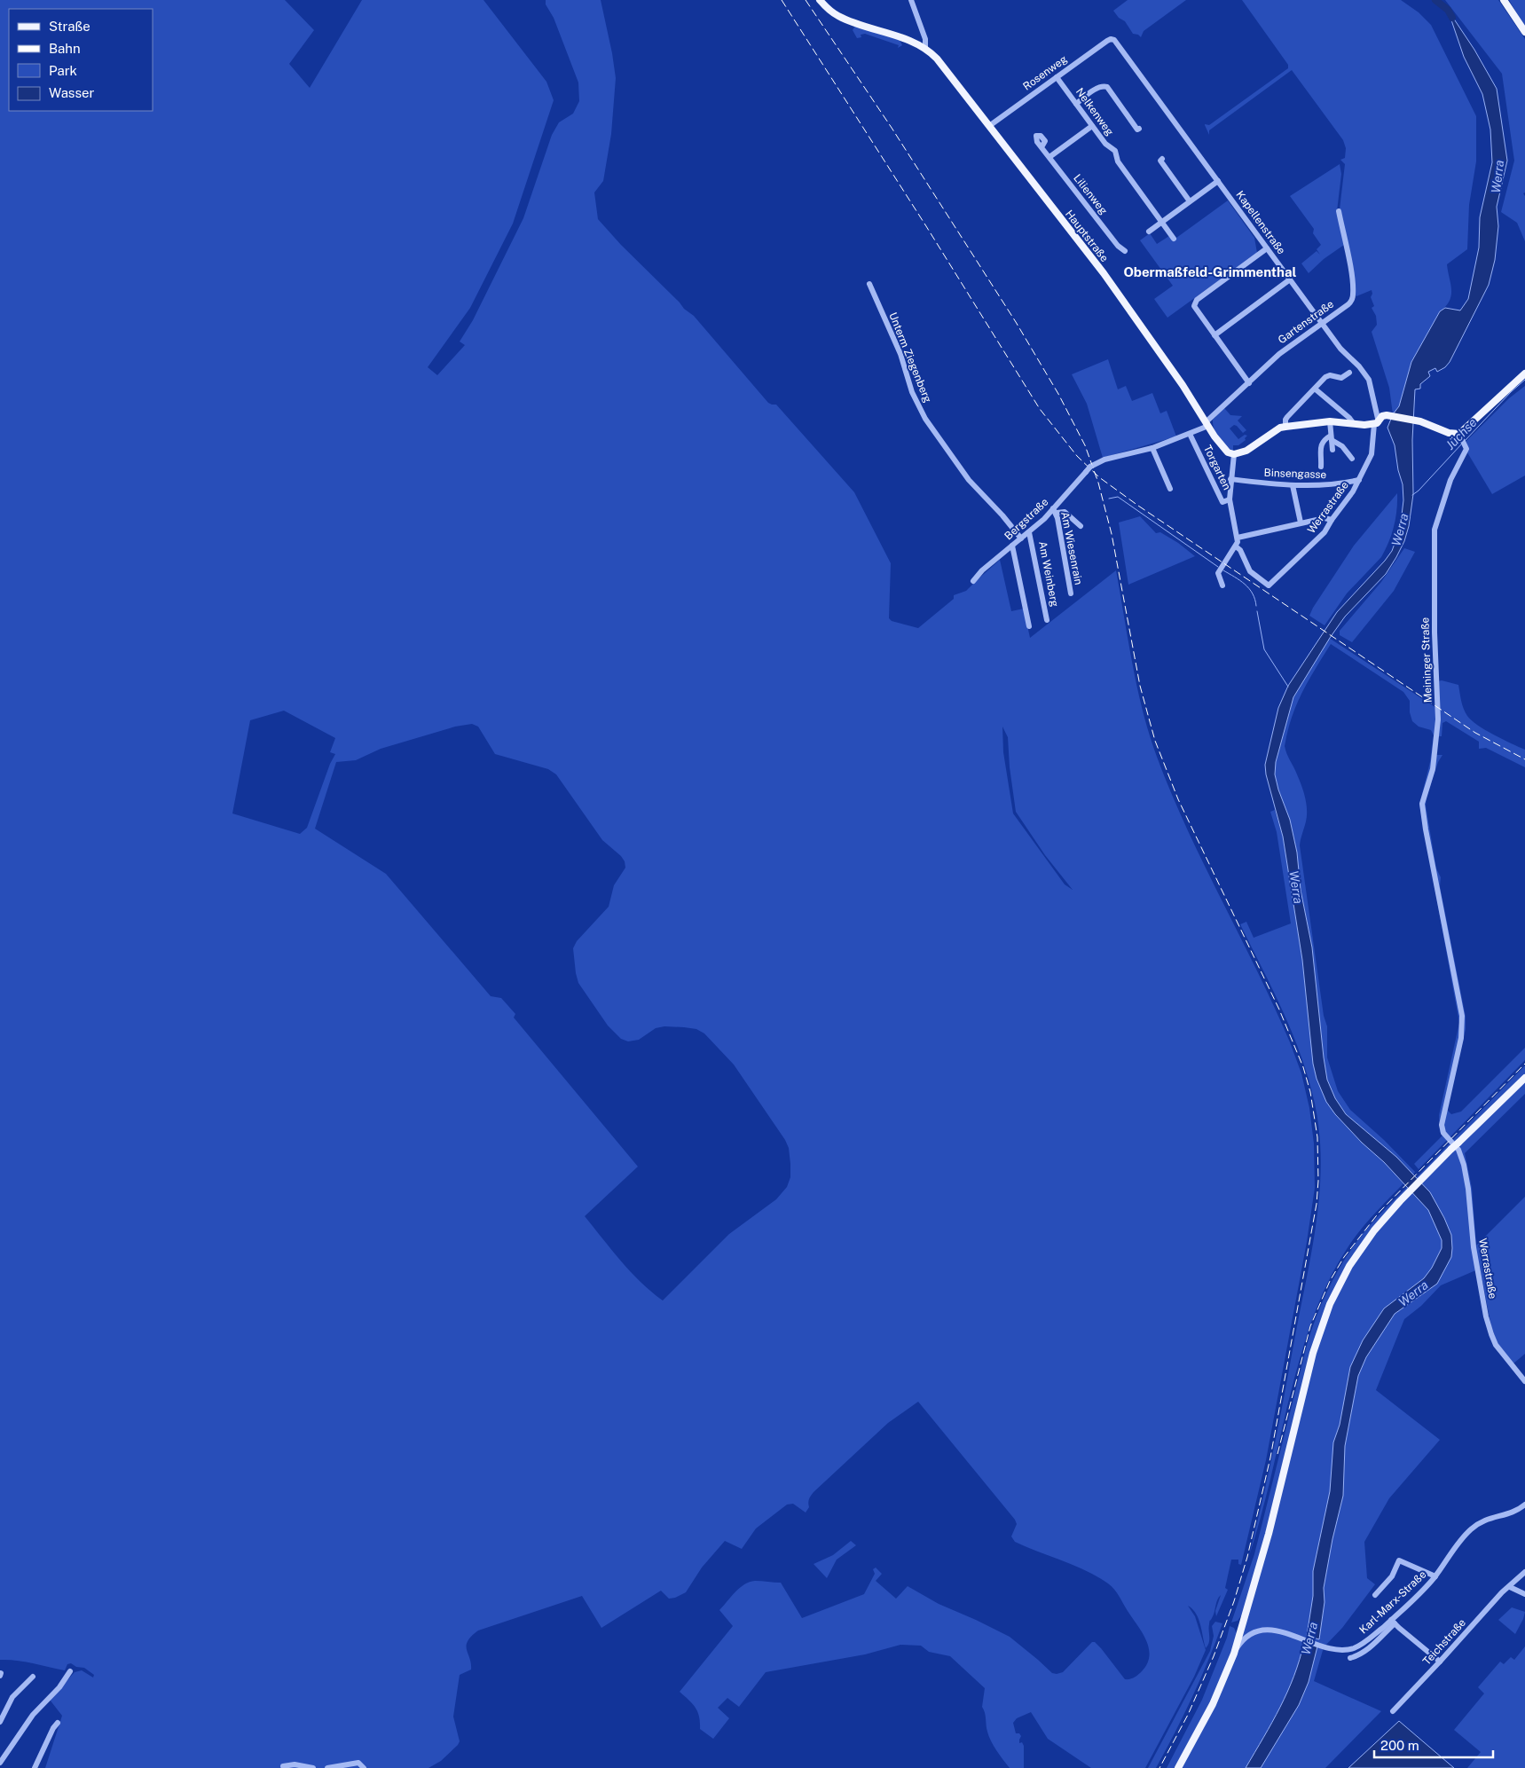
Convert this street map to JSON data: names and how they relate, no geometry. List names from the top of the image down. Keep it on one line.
{"streets":{"main road":["Hauptstraße"],"street":["Rosenweg","Nelkenweg","Lilienweg","Kapellenstraße","Gartenstraße","Unterm Ziegenberg","Torgarten","Binsengasse","Werrastraße","Bergstraße","Am Wiesenrain","Am Weinberg","Meininger Straße","Karl-Marx-Straße","Teichstraße"]},"crossings":[["Rosenweg","Nelkenweg"],["Rosenweg","Kapellenstraße"],["Rosenweg","Hauptstraße"],["Kapellenstraße","Gartenstraße"],["Kapellenstraße","Werrastraße"],["Hauptstraße","Gartenstraße"],["Gartenstraße","Torgarten"],["Gartenstraße","Bergstraße"],["Unterm Ziegenberg","Bergstraße"],["Binsengasse","Werrastraße"],["Werrastraße","Meininger Straße"],["Bergstraße","Am Wiesenrain"],["Bergstraße","Am Weinberg"]],"districts":["Obermaßfeld-Grimmenthal"],"water":["Werra","Jüchse"],"legend":["Straße","Bahn","Park","Wasser"],"scale_bar":"200 m"}
